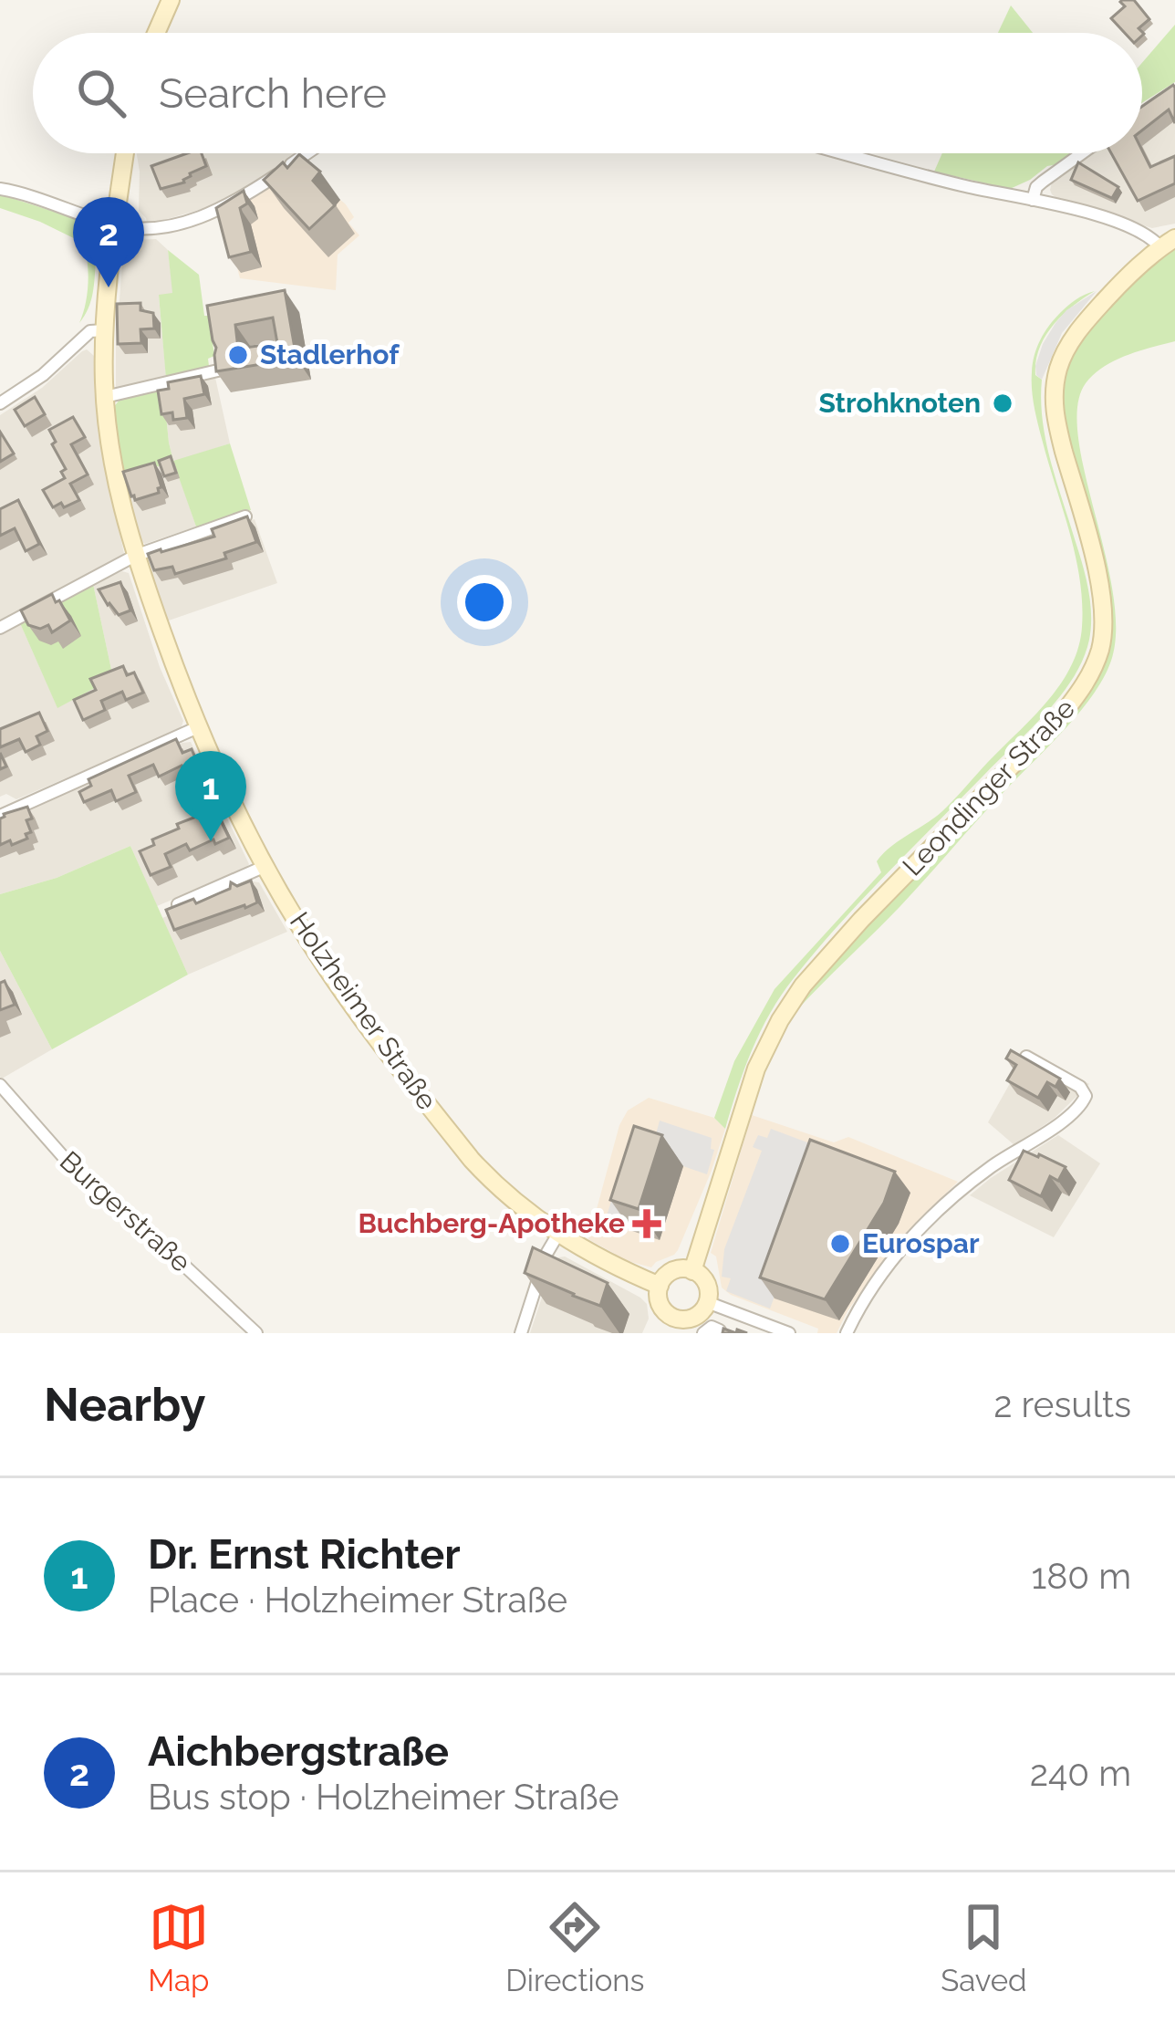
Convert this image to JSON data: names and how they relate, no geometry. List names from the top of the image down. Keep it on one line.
{"streets":{"street":["Leondinger Straße","Holzheimer Straße","Burgerstraße"]},"crossings":[["Leondinger Straße","Holzheimer Straße"]],"places":{"other":["Stadlerhof","Strohknoten","Eurospar"],"health":["Buchberg-Apotheke"]},"page":{"search":"Search here","pins":["2","1"],"heading":["Nearby","2 results"],"list":[{"mark":"1","name":"Dr. Ernst Richter","note":"Place · Holzheimer Straße","value":"180 m"},{"mark":"2","name":"Aichbergstraße","note":"Bus stop · Holzheimer Straße","value":"240 m"}],"nav":["Map","Directions","Saved"]}}
